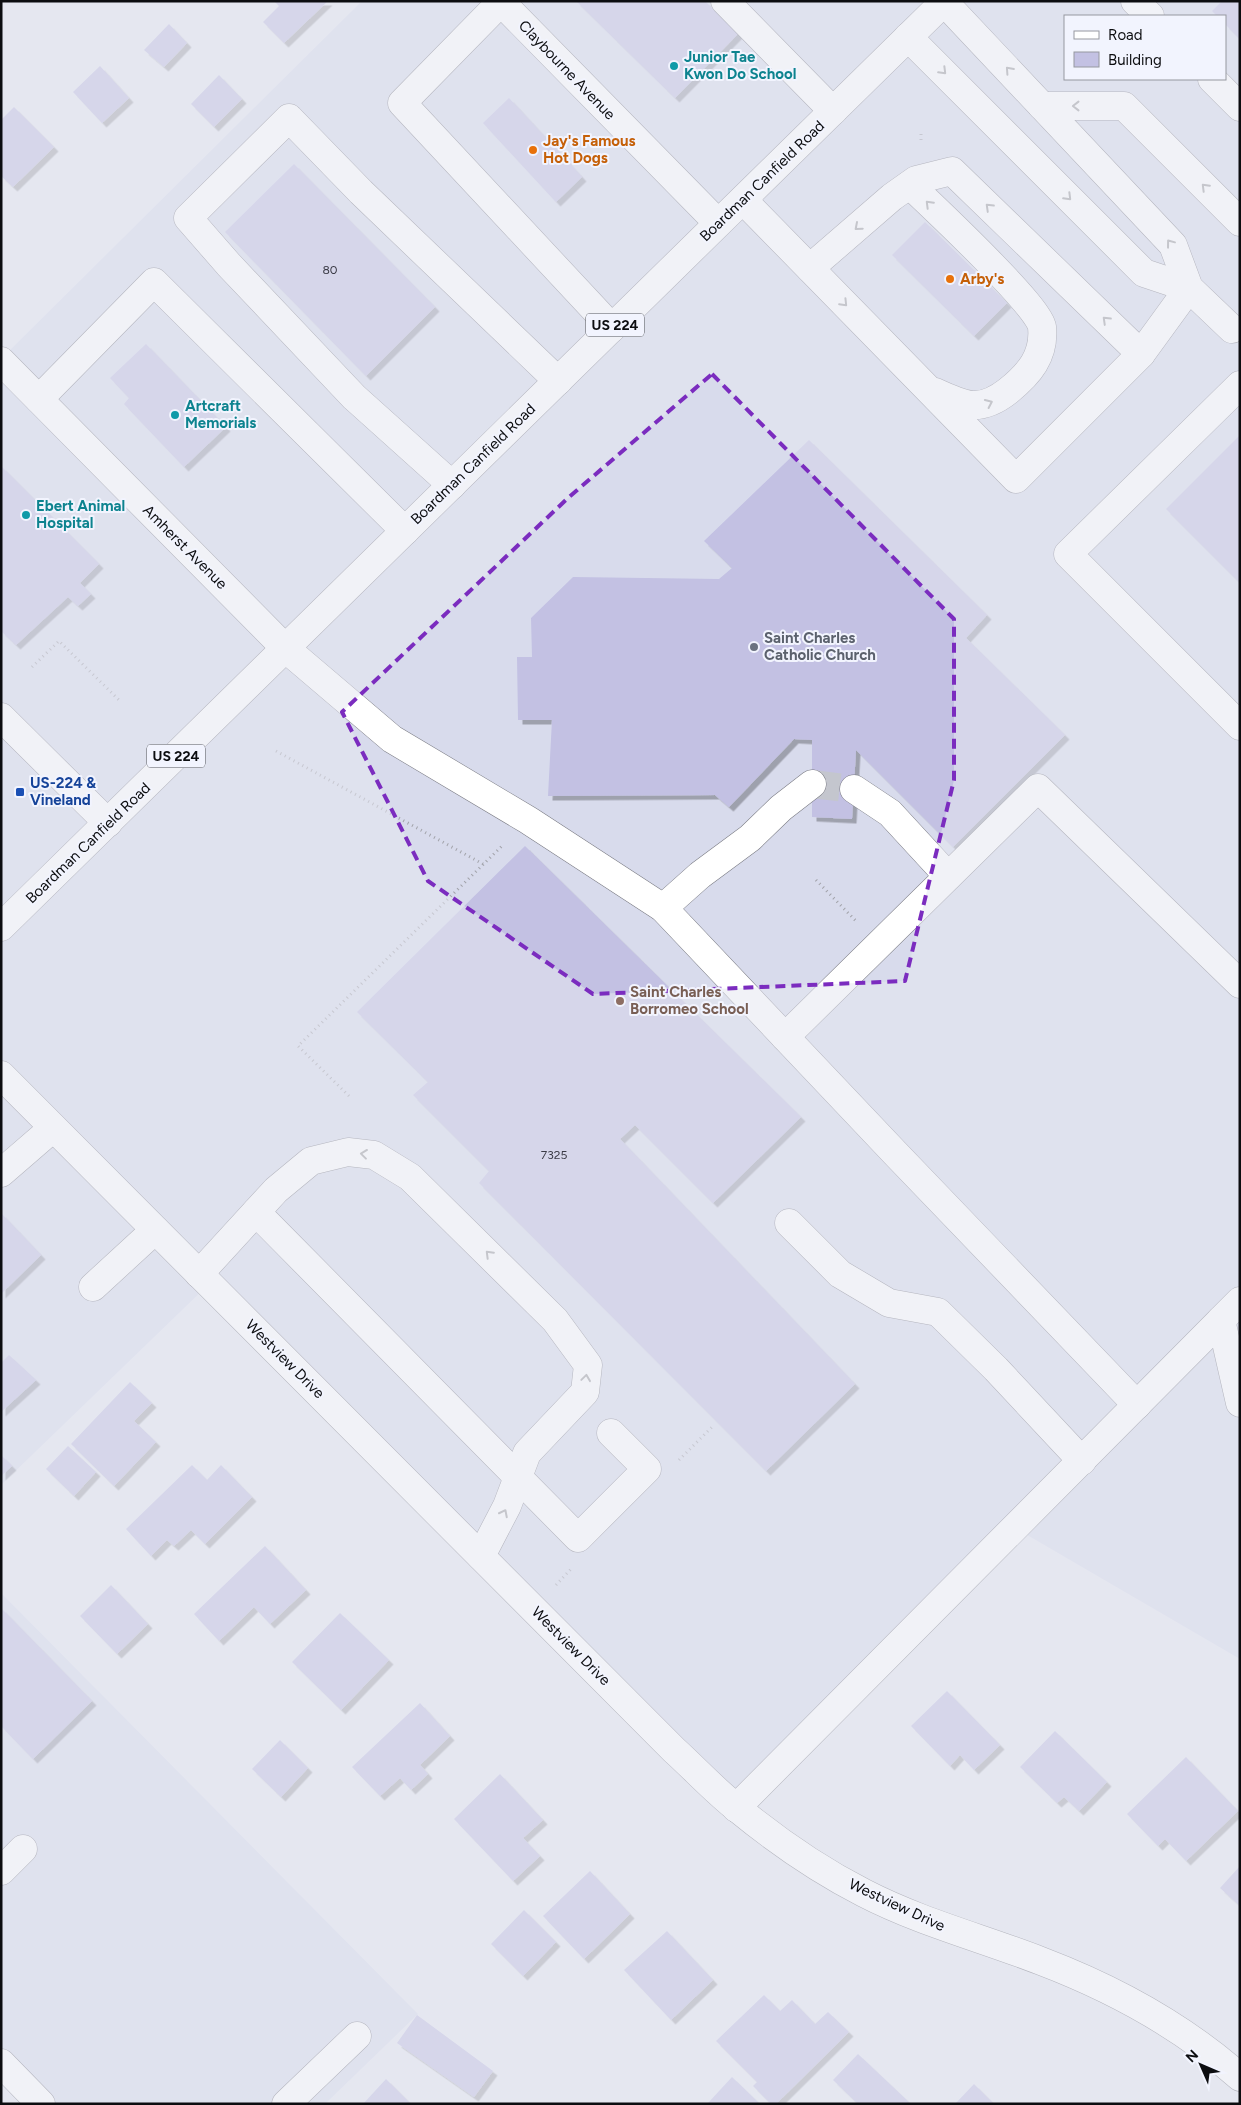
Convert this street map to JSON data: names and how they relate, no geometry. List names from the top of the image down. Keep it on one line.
{"streets":{"street":["Claybourne Avenue","Boardman Canfield Road","US 224","Amherst Avenue","Westview Drive"]},"crossings":[["Claybourne Avenue","Boardman Canfield Road"],["Boardman Canfield Road","Amherst Avenue"]],"places":{"other":["Junior Tae Kwon Do School","Jay's Famous Hot Dogs","Arby's","Artcraft Memorials","Ebert Animal Hospital","Saint Charles Catholic Church","Saint Charles Borromeo School"],"transit":["US-224 & Vineland"]},"house_numbers":["80","7325"],"legend":["Road","Building"],"north":"top left"}
